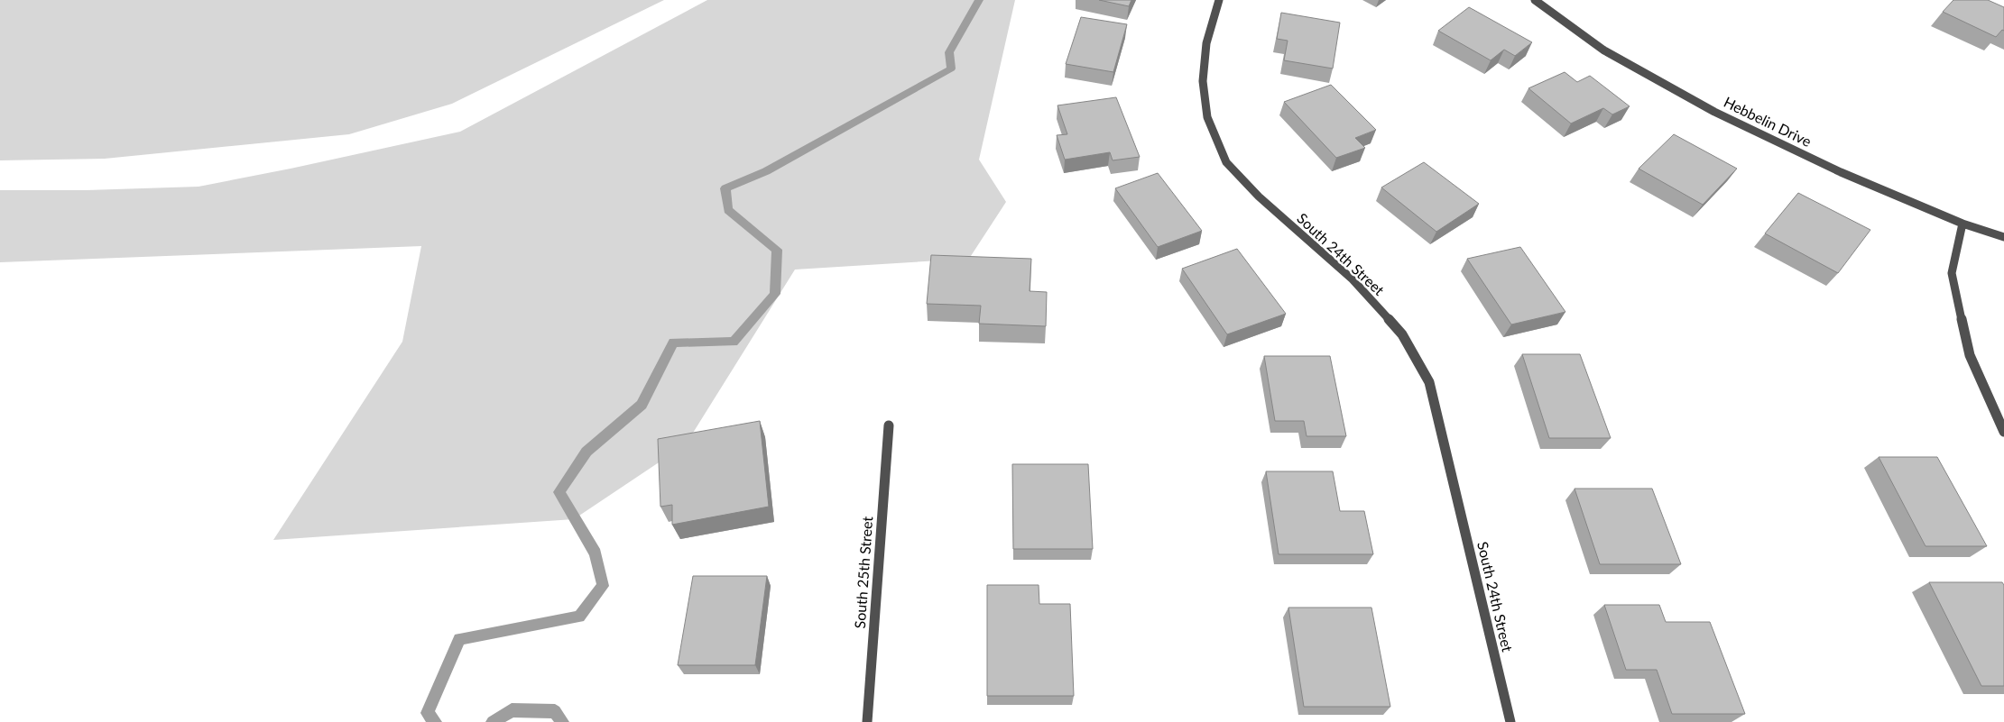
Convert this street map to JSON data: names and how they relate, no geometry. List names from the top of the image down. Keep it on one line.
{"streets":{"street":["Hebbelin Drive","South 24th Street","South 25th Street"]}}
